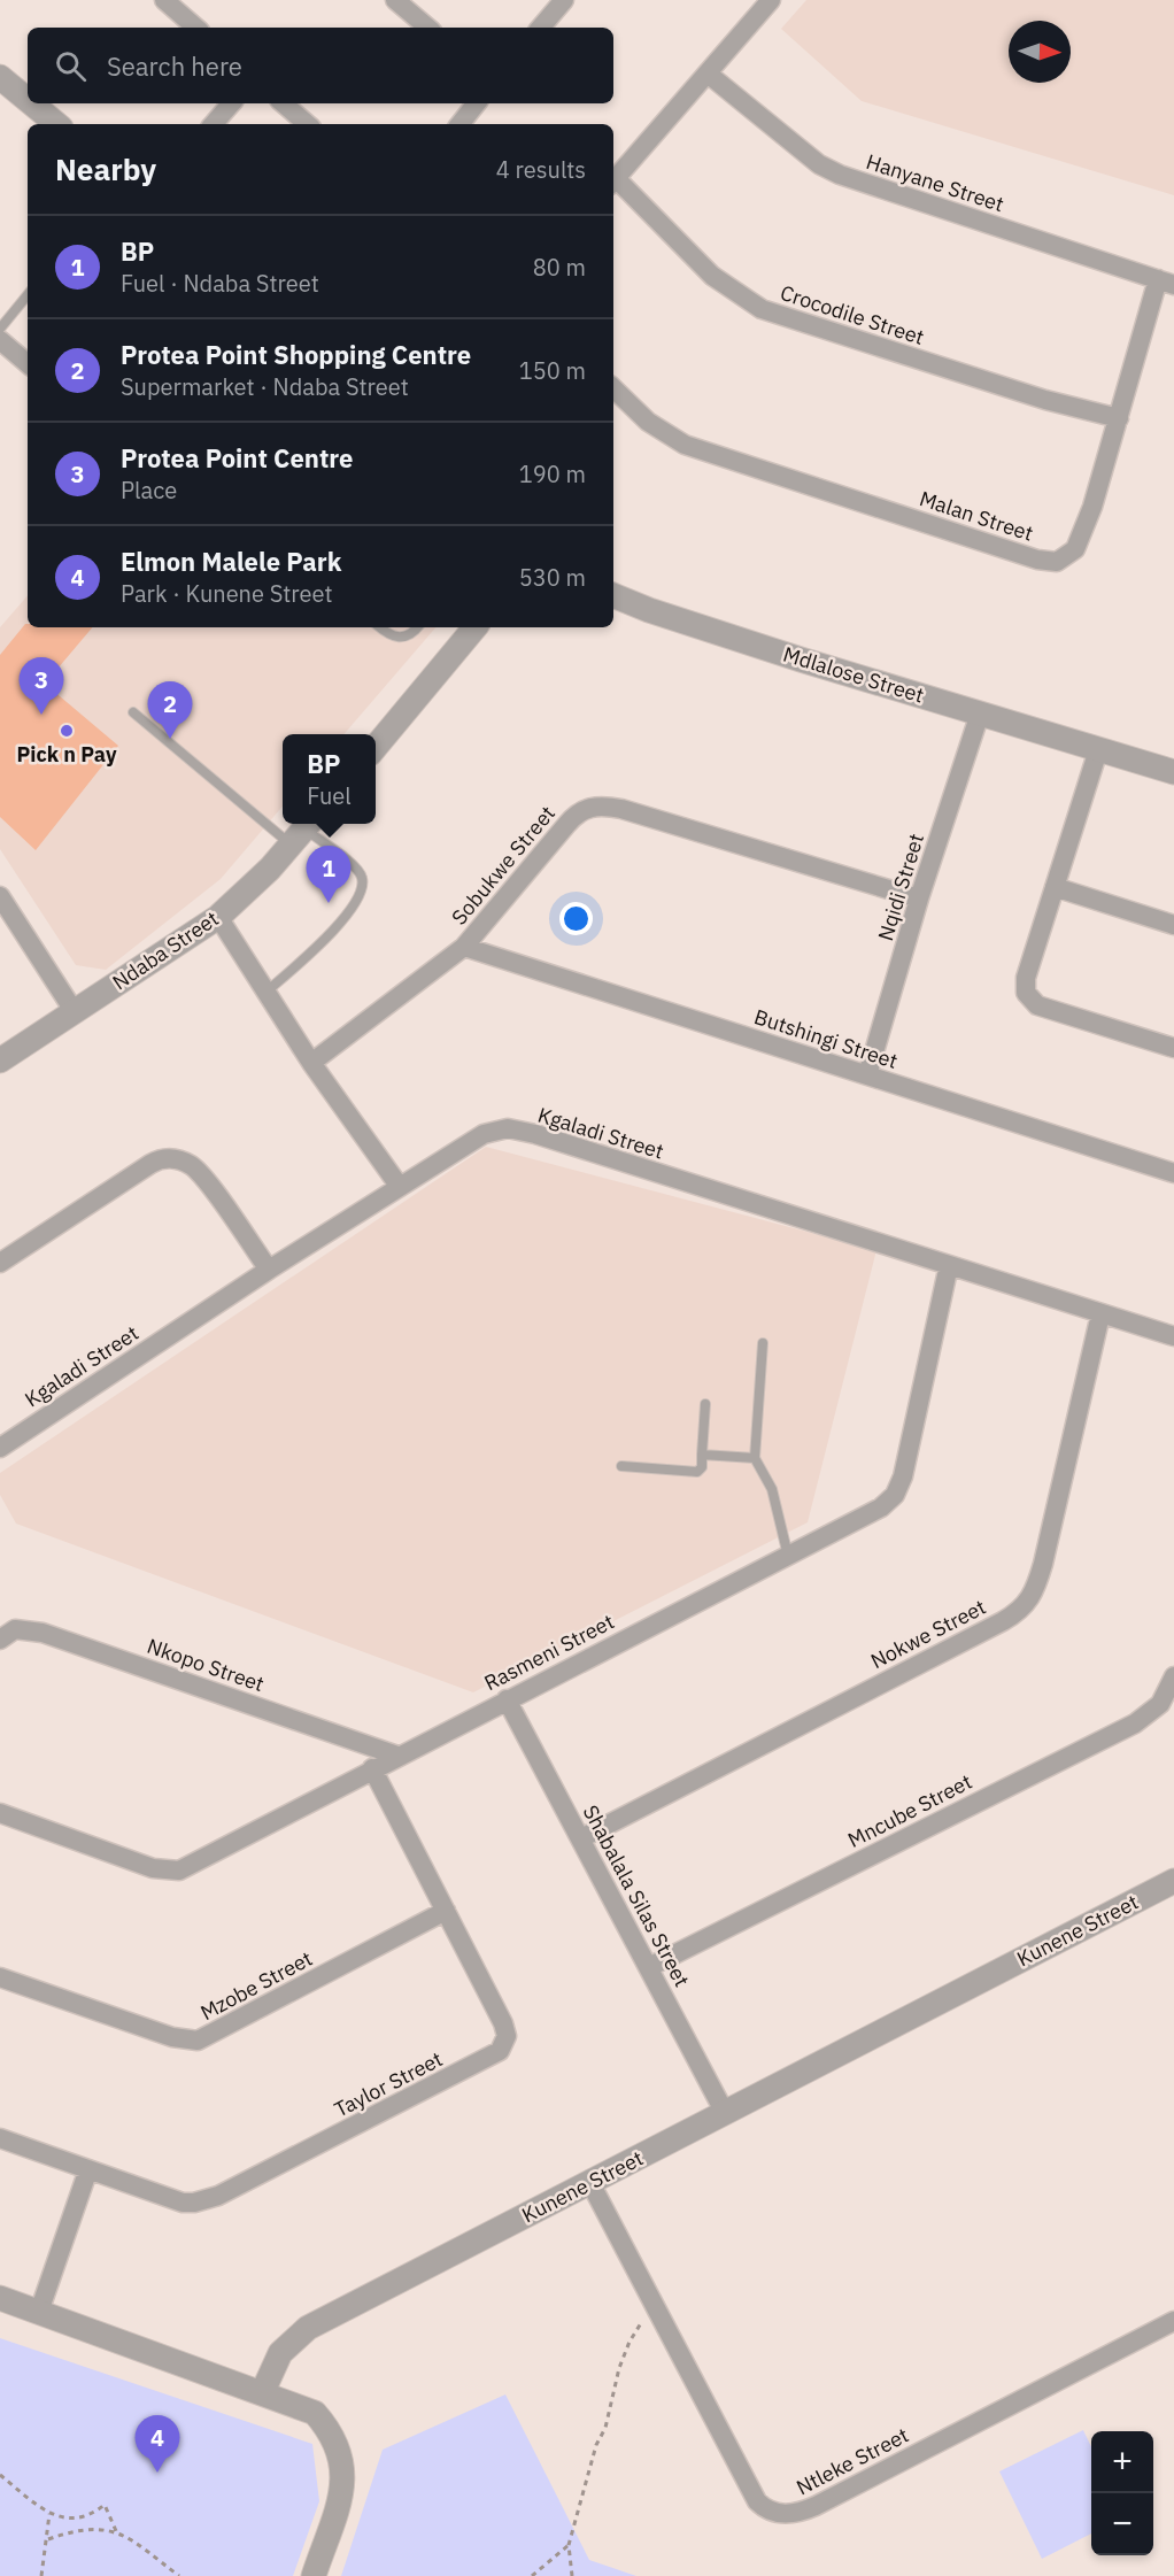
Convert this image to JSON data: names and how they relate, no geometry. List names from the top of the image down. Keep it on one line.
{"streets":{"street":["Hanyane Street","Crocodile Street","Malan Street","Mdlalose Street","Sobukwe Street","Nqidi Street","Ndaba Street","Butshingi Street","Kgaladi Street","Nokwe Street","Rasmeni Street","Nkopo Street","Mncube Street","Shabalala Silas Street","Kunene Street","Mzobe Street","Taylor Street","Ntleke Street"]},"crossings":[["Hanyane Street","Malan Street"],["Crocodile Street","Malan Street"],["Mdlalose Street","Nqidi Street"],["Sobukwe Street","Nqidi Street"],["Sobukwe Street","Butshingi Street"],["Nqidi Street","Butshingi Street"],["Kgaladi Street","Nokwe Street"],["Kgaladi Street","Rasmeni Street"],["Nokwe Street","Shabalala Silas Street"],["Rasmeni Street","Nkopo Street"],["Rasmeni Street","Shabalala Silas Street"],["Rasmeni Street","Taylor Street"],["Mncube Street","Shabalala Silas Street"],["Shabalala Silas Street","Kunene Street"],["Kunene Street","Ntleke Street"],["Mzobe Street","Taylor Street"]],"places":["Pick n Pay"],"north":"right","page":{"search":"Search here","heading":["Nearby","4 results"],"list":[{"mark":"1","name":"BP","note":"Fuel · Ndaba Street","value":"80 m"},{"mark":"2","name":"Protea Point Shopping Centre","note":"Supermarket · Ndaba Street","value":"150 m"},{"mark":"3","name":"Protea Point Centre","note":"Place","value":"190 m"},{"mark":"4","name":"Elmon Malele Park","note":"Park · Kunene Street","value":"530 m"}],"pins":["3","2","1","4"],"popup":["BP","Fuel"],"map_buttons":["+","−"]}}
